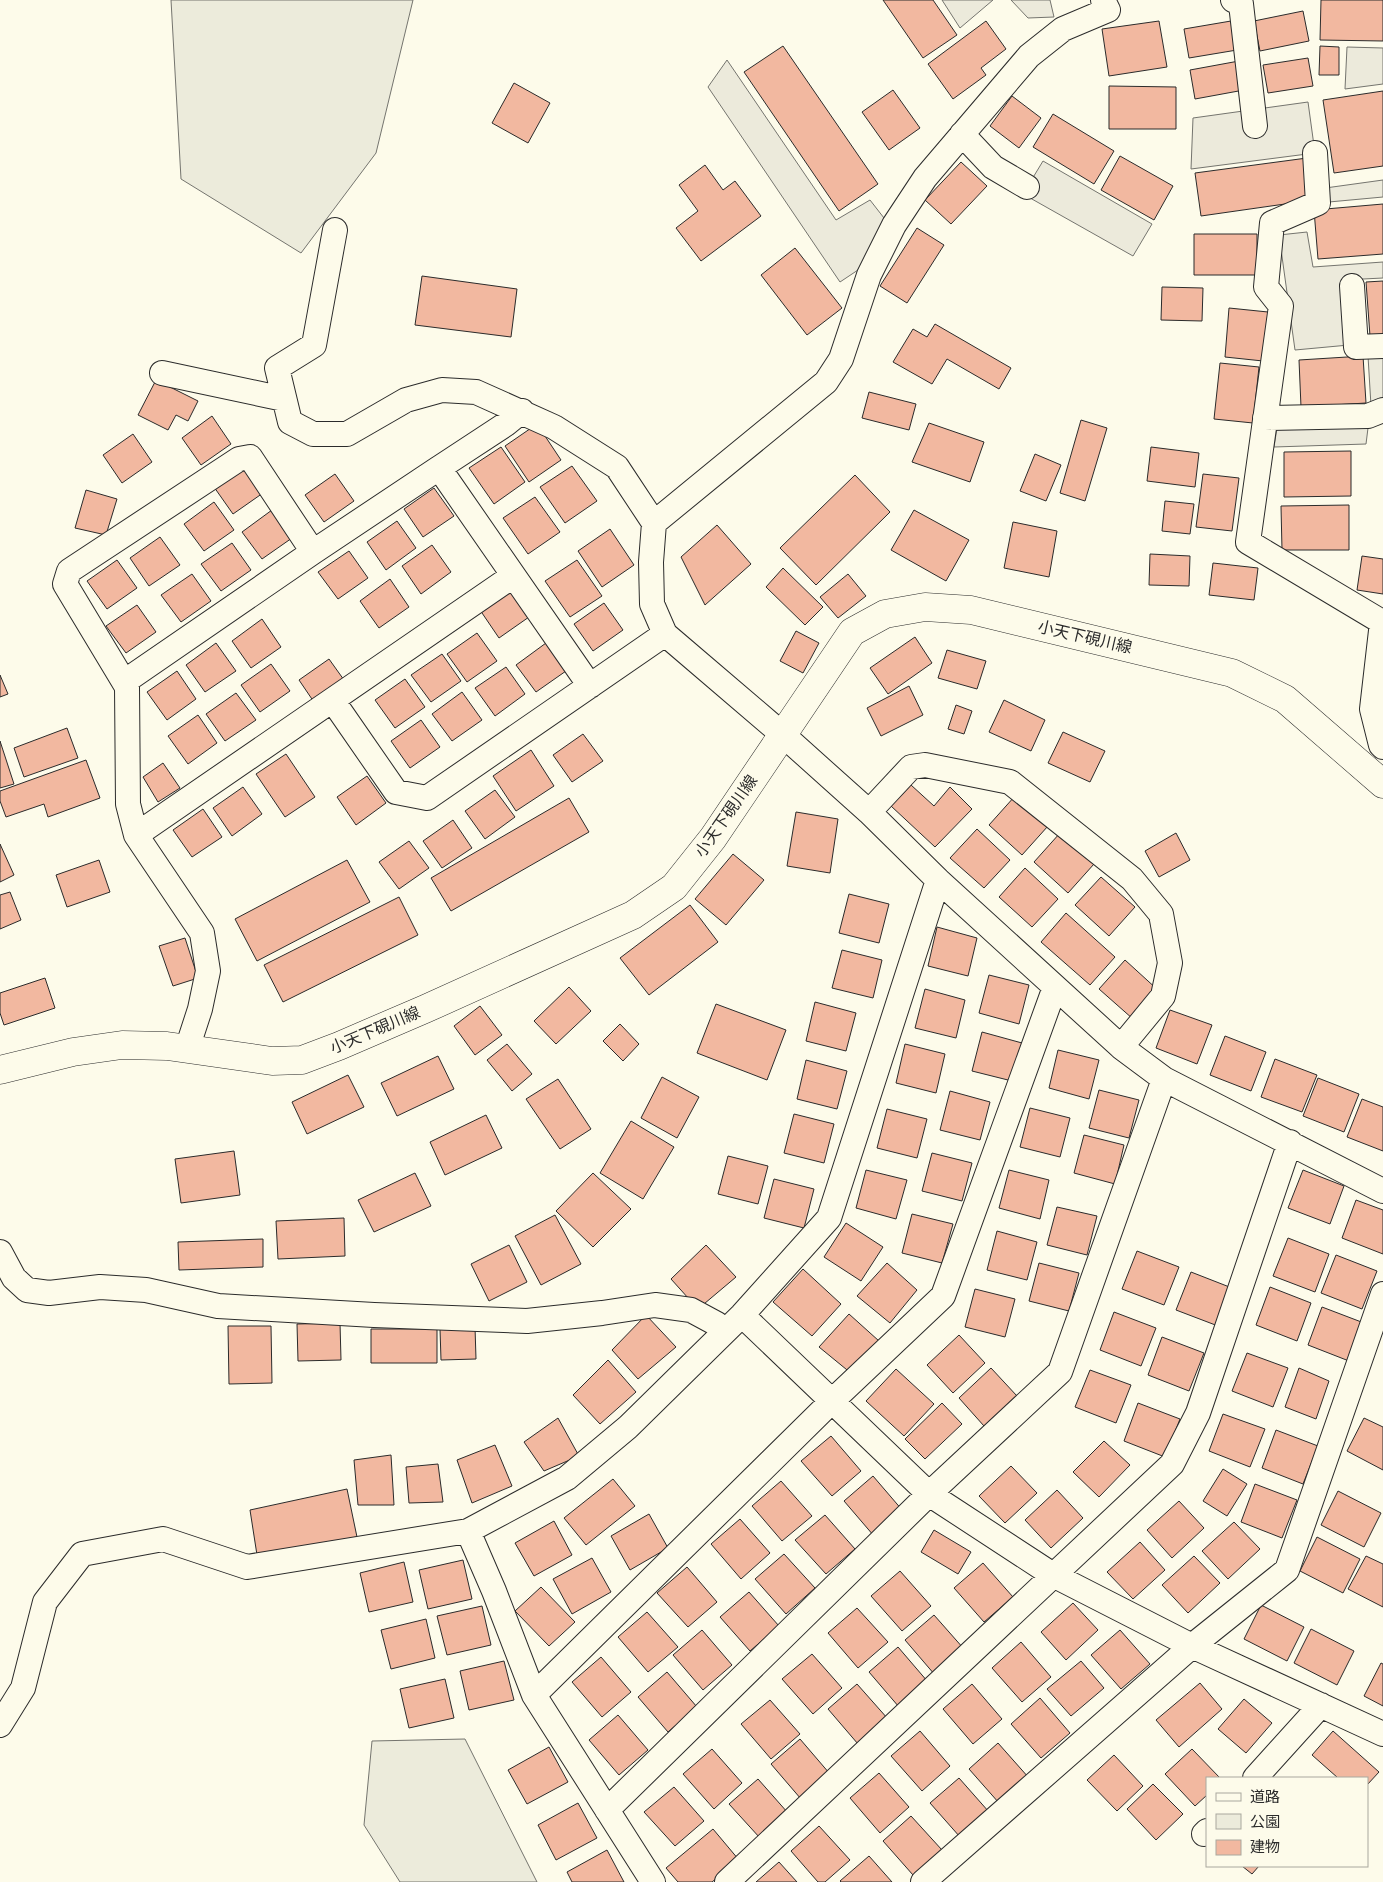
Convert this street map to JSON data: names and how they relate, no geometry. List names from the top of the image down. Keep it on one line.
{"streets":{"main road":["小天下硯川線"]},"legend":["道路","公園","建物"]}
